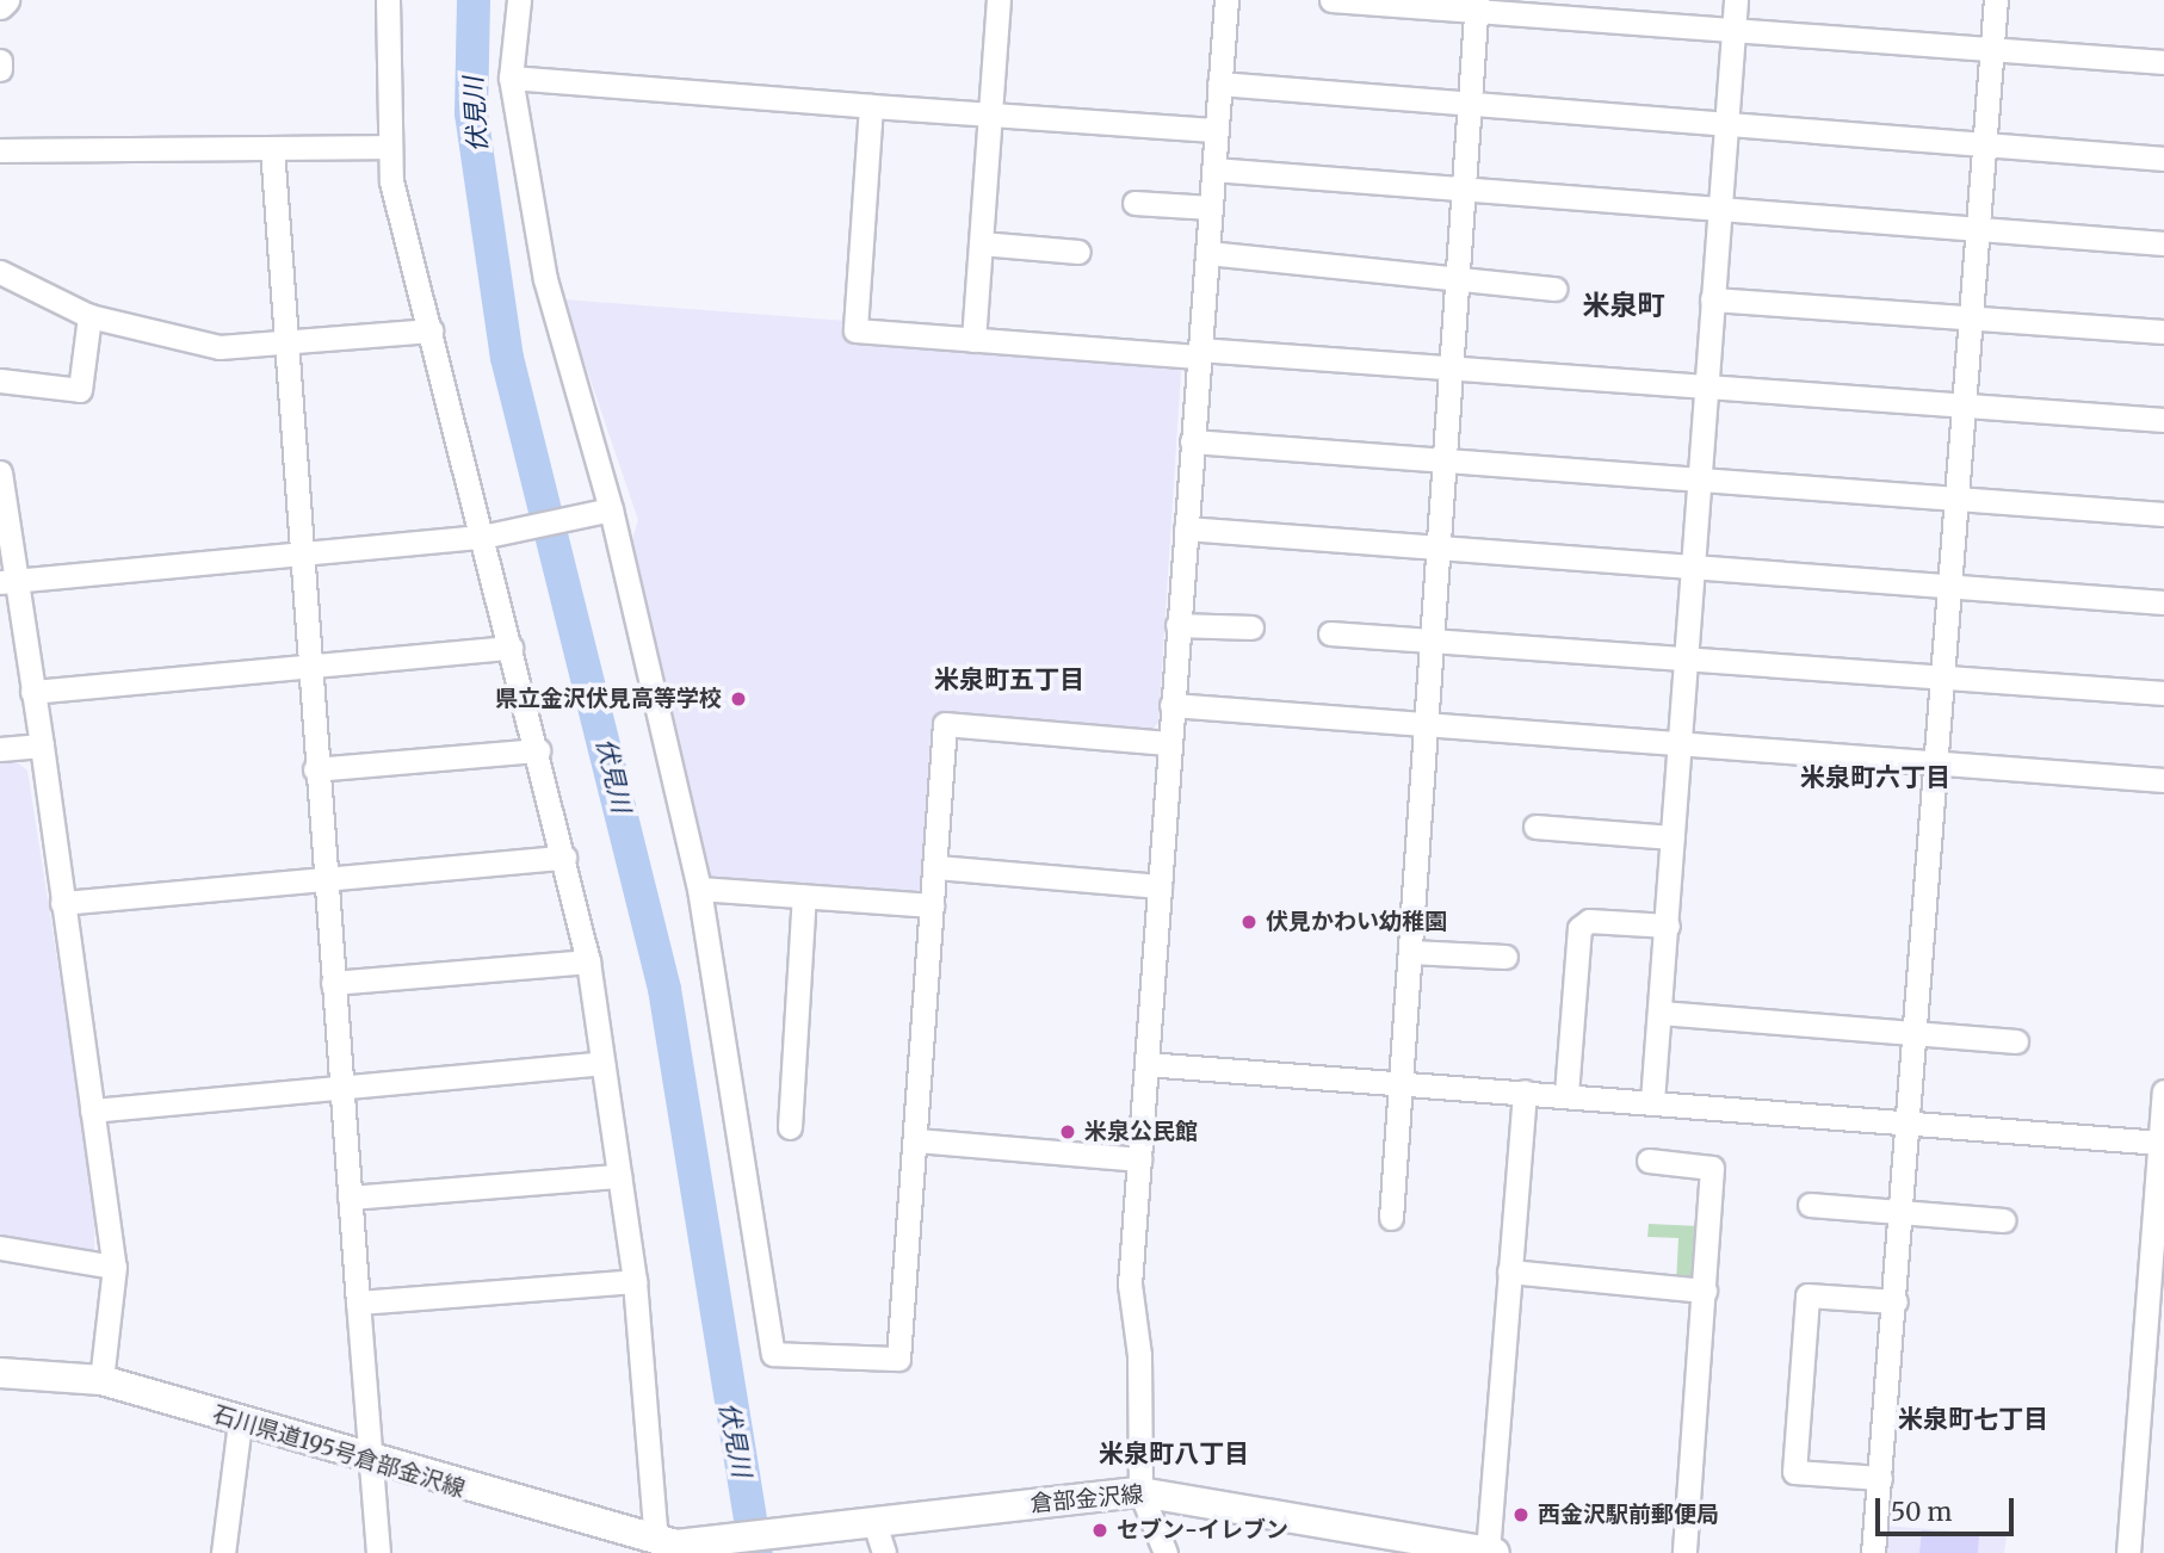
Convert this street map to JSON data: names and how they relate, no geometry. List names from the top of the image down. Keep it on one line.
{"streets":{"main road":["石川県道195号倉部金沢線","倉部金沢線"]},"crossings":[["石川県道195号倉部金沢線","倉部金沢線"]],"districts":["米泉町","米泉町五丁目","米泉町六丁目","米泉町七丁目","米泉町八丁目"],"water":["伏見川"],"places":["県立金沢伏見高等学校","伏見かわい幼稚園","米泉公民館","西金沢駅前郵便局","セブン-イレブン"],"scale_bar":"50 m"}
